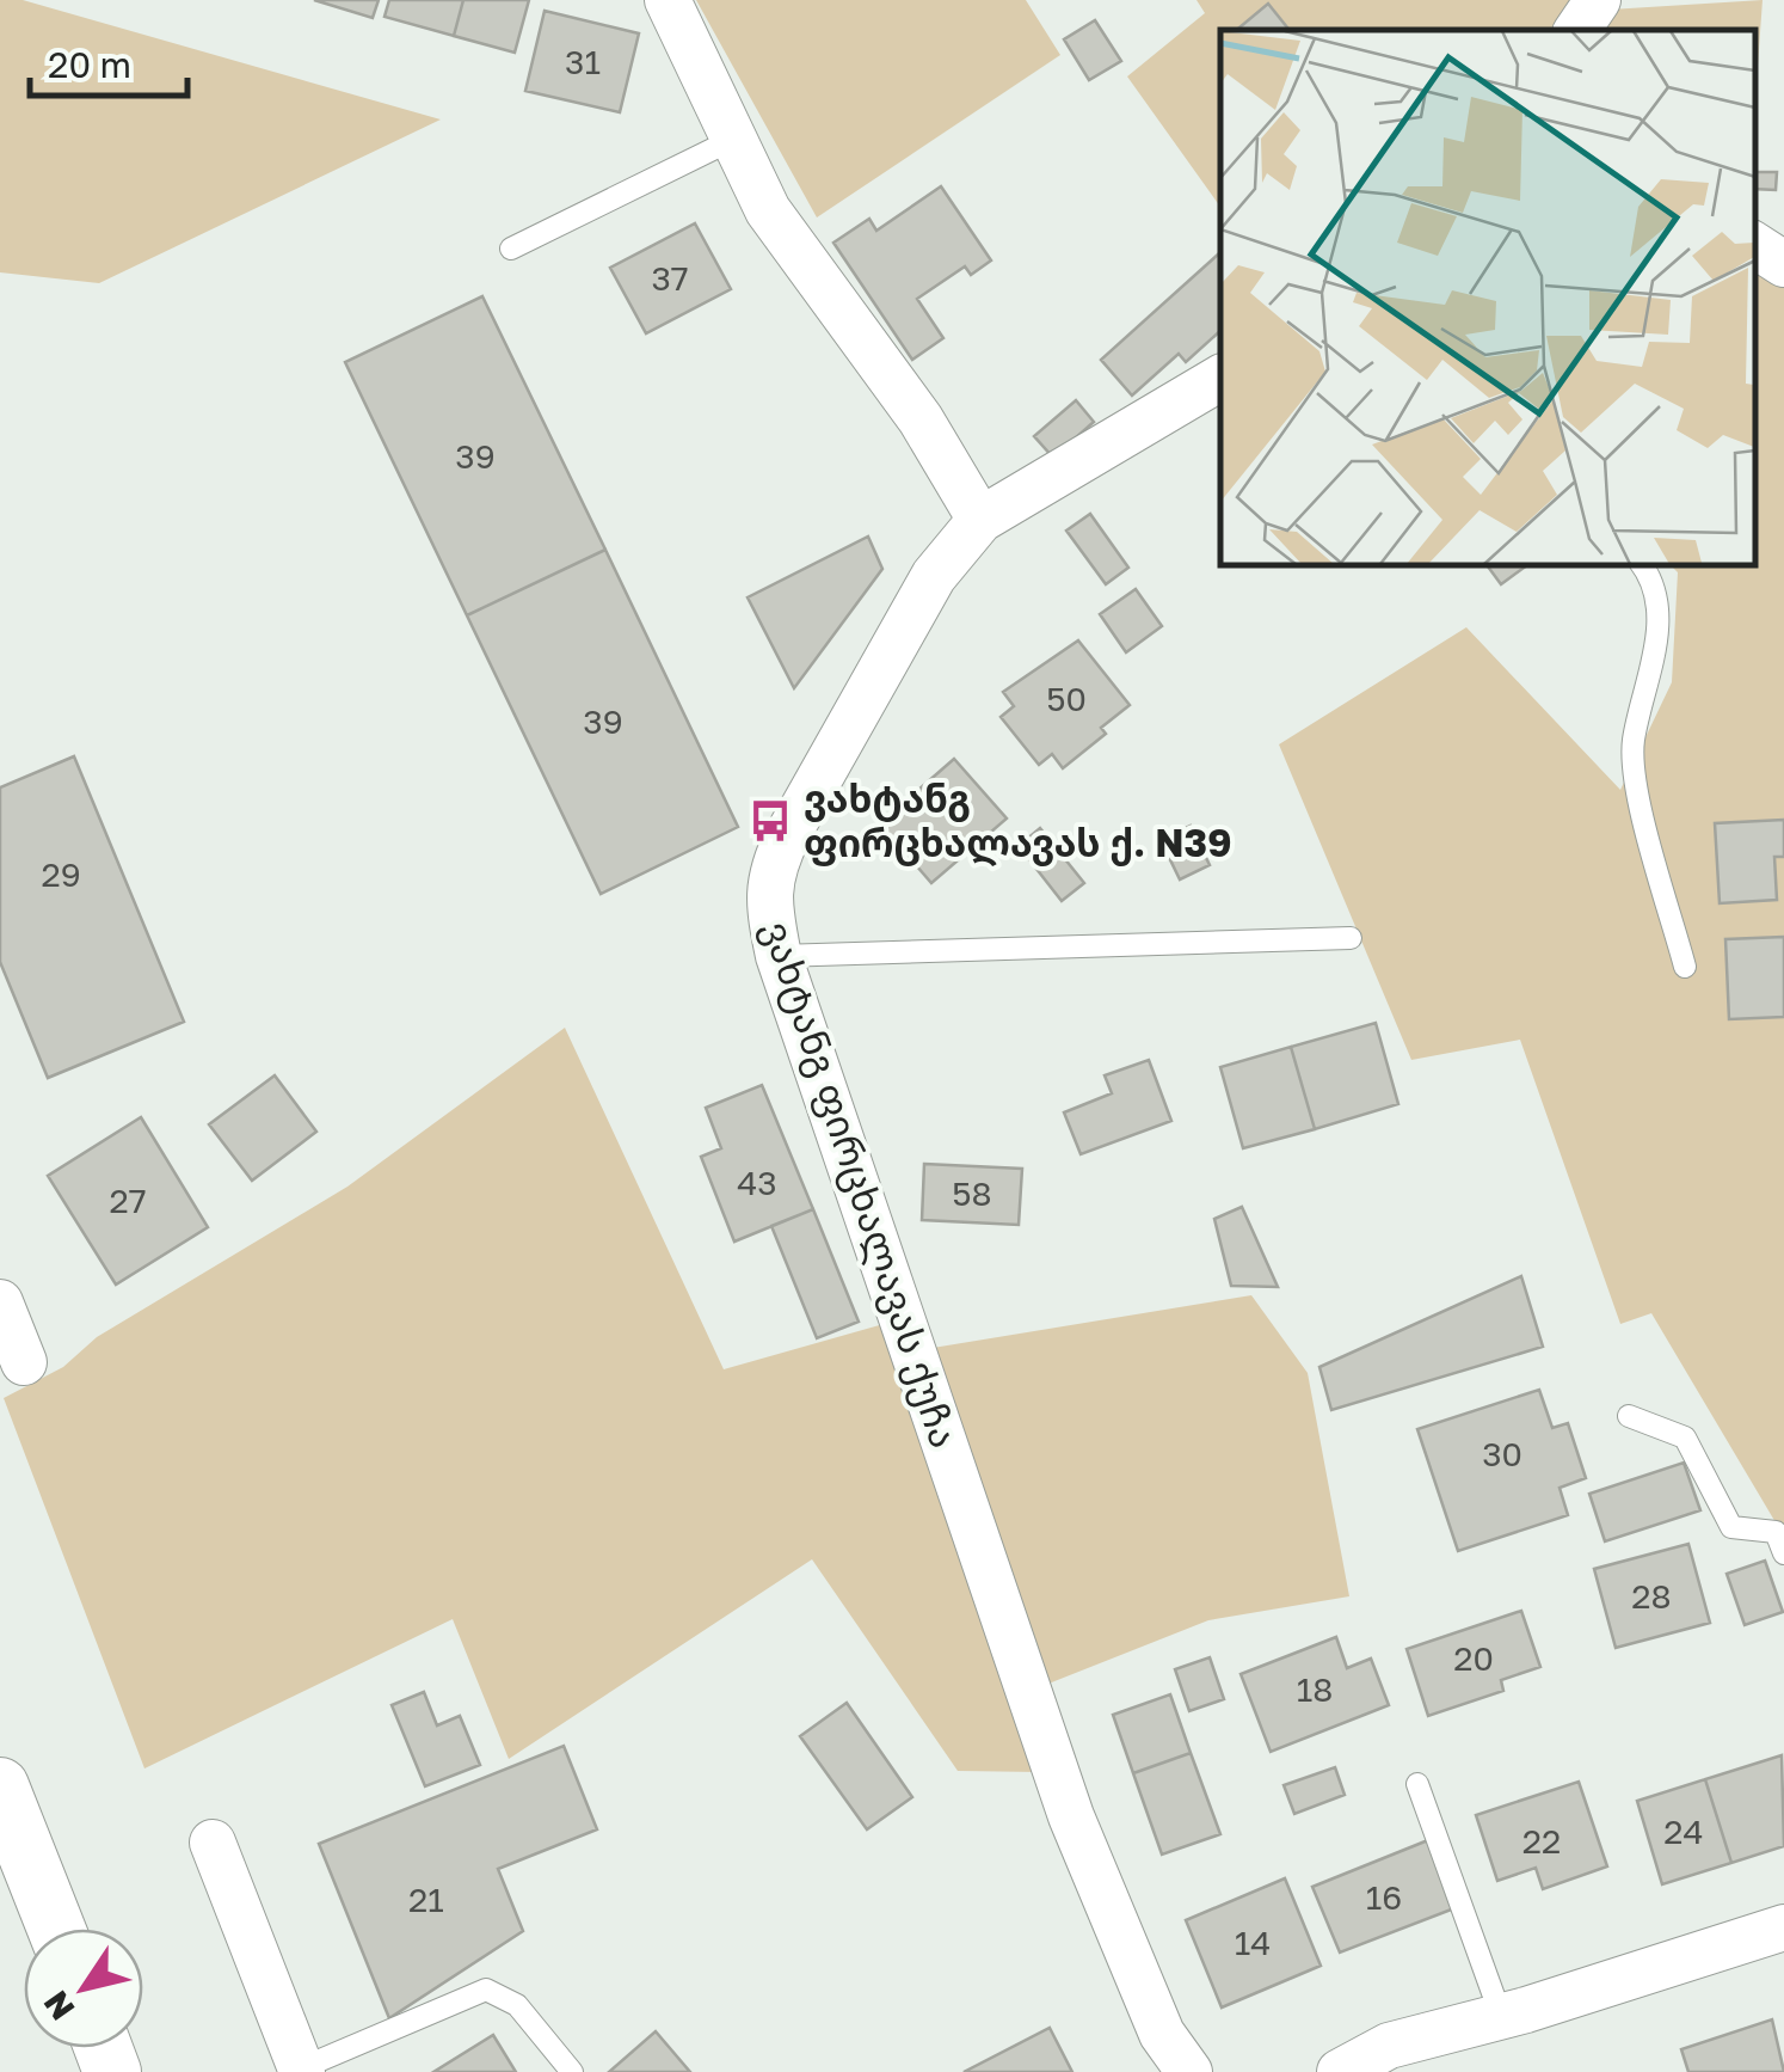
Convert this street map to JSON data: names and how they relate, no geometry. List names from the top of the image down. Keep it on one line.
{"streets":{"street":["ვახტანგ ფირცხალავას ქუჩა"]},"places":{"bus stop":["ვახტანგ ფირცხალავას ქ. N39"]},"house_numbers":["31","37","39","50","39","29","43","58","27","30","28","20","18","24","22","16","21","14"],"scale_bar":"20 m","north":"bottom left"}
